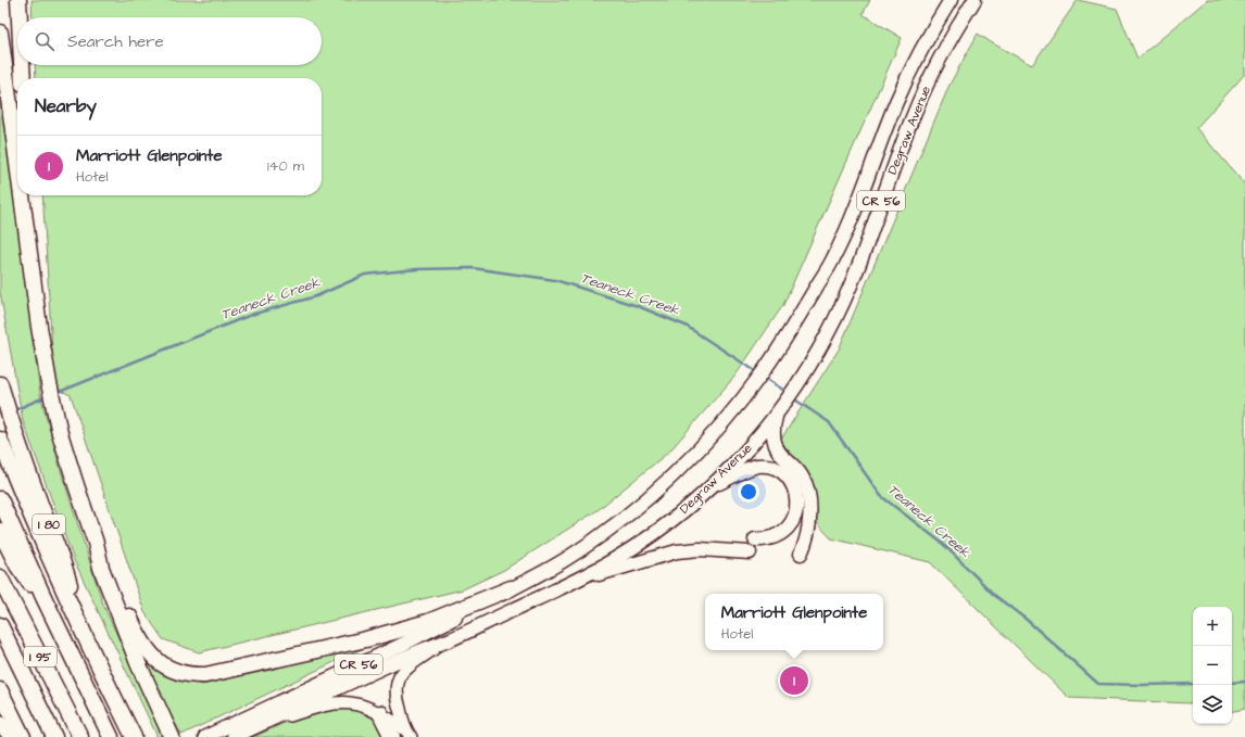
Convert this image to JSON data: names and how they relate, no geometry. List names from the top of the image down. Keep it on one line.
{"streets":{"highway":["I 80","I 95"],"main road":["Degraw Avenue","CR 56"]},"water":["Teaneck Creek"],"page":{"search":"Search here","heading":"Nearby","list":[{"mark":"1","name":"Marriott Glenpointe","note":"Hotel","value":"140 m"}],"popup":["Marriott Glenpointe","Hotel"],"map_buttons":["+","−"],"pins":"1"}}
